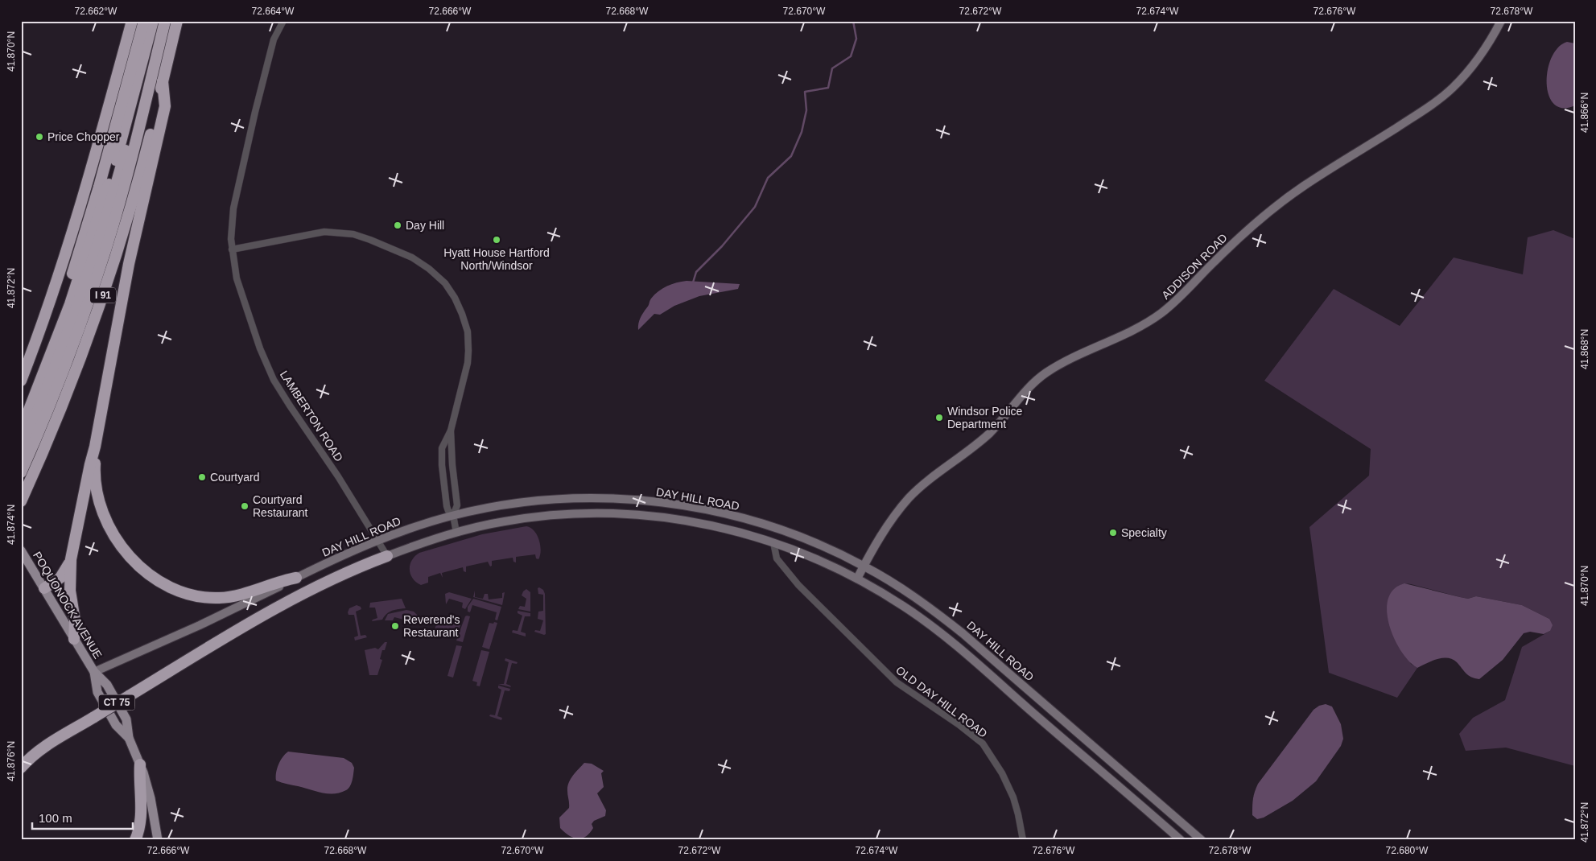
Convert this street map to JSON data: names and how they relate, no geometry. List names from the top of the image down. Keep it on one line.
{"streets":{"highway":["I 91"],"main road":["ADDISON ROAD","DAY HILL ROAD","POQUONOCK AVENUE","CT 75"],"street":["LAMBERTON ROAD","OLD DAY HILL ROAD"]},"crossings":[["ADDISON ROAD","DAY HILL ROAD"],["LAMBERTON ROAD","DAY HILL ROAD"],["DAY HILL ROAD","POQUONOCK AVENUE"]],"places":["Price Chopper","Day Hill","Hyatt House Hartford North/Windsor","Windsor Police Department","Courtyard","Courtyard Restaurant","Specialty","Reverend's Restaurant"],"scale_bar":"100 m","coordinates":["72.662°W","72.664°W","72.666°W","72.668°W","72.670°W","72.672°W","72.674°W","72.676°W","72.678°W","41.870°N","41.866°N","41.872°N","41.868°N","41.874°N","41.876°N","72.680°W"]}
